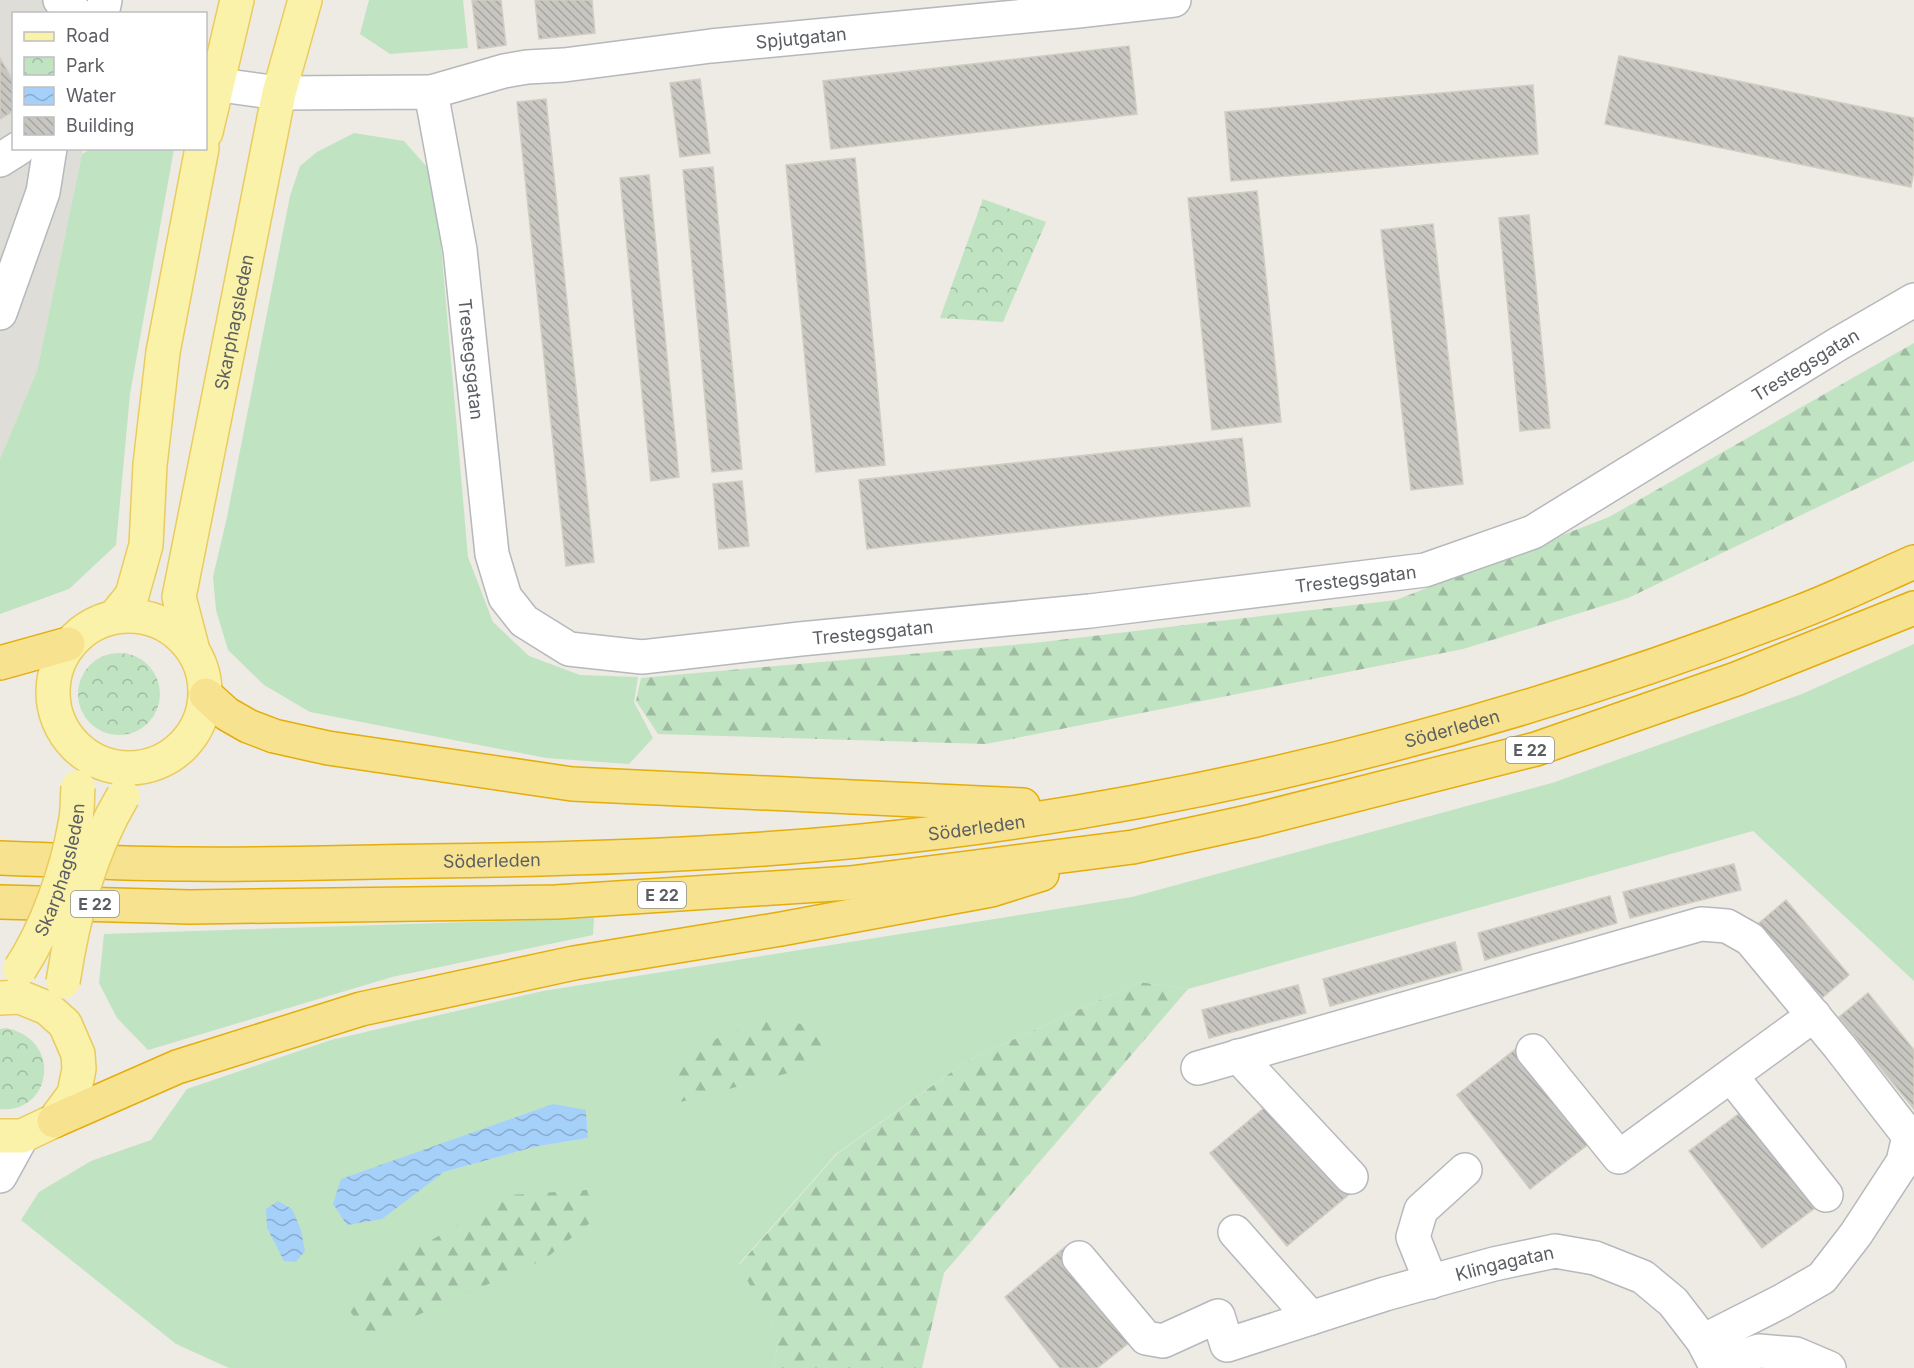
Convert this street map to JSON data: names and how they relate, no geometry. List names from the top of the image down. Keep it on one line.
{"streets":{"highway":["Söderleden","E 22"],"main road":["Skarphagsleden"],"street":["Spjutgatan","Trestegsgatan","Klingagatan"]},"crossings":[["Spjutgatan","Trestegsgatan"]],"legend":["Road","Park","Water","Building"]}
